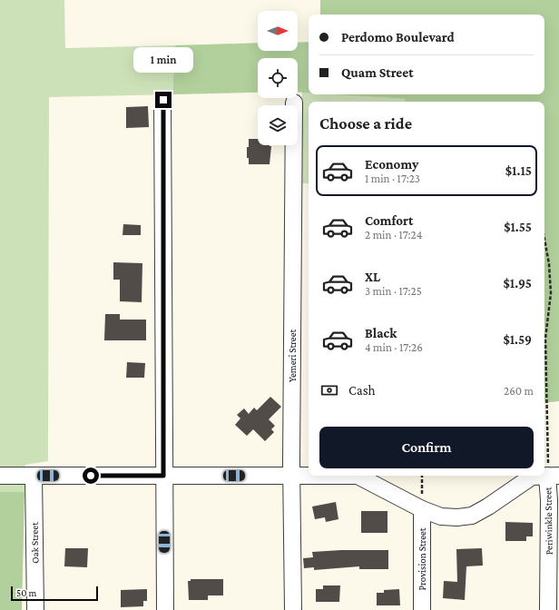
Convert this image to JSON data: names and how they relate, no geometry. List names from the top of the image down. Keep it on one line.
{"streets":{"street":["Yemeri Street","Periwinkle Street","Oak Street","Provision Street"]},"scale_bar":"50 m","north":"right","page":{"banner":["Perdomo Boulevard","Quam Street"],"bubble":"1 min","heading":"Choose a ride","list":[{"name":"Economy","note":"1 min · 17:23","value":"$1.15"},{"name":"Comfort","note":"2 min · 17:24","value":"$1.55"},{"name":"XL","note":"3 min · 17:25","value":"$1.95"},{"name":"Black","note":"4 min · 17:26","value":"$1.59"}],"pay":["Cash","260 m"],"buttons":"Confirm","scale":"50 m"}}
